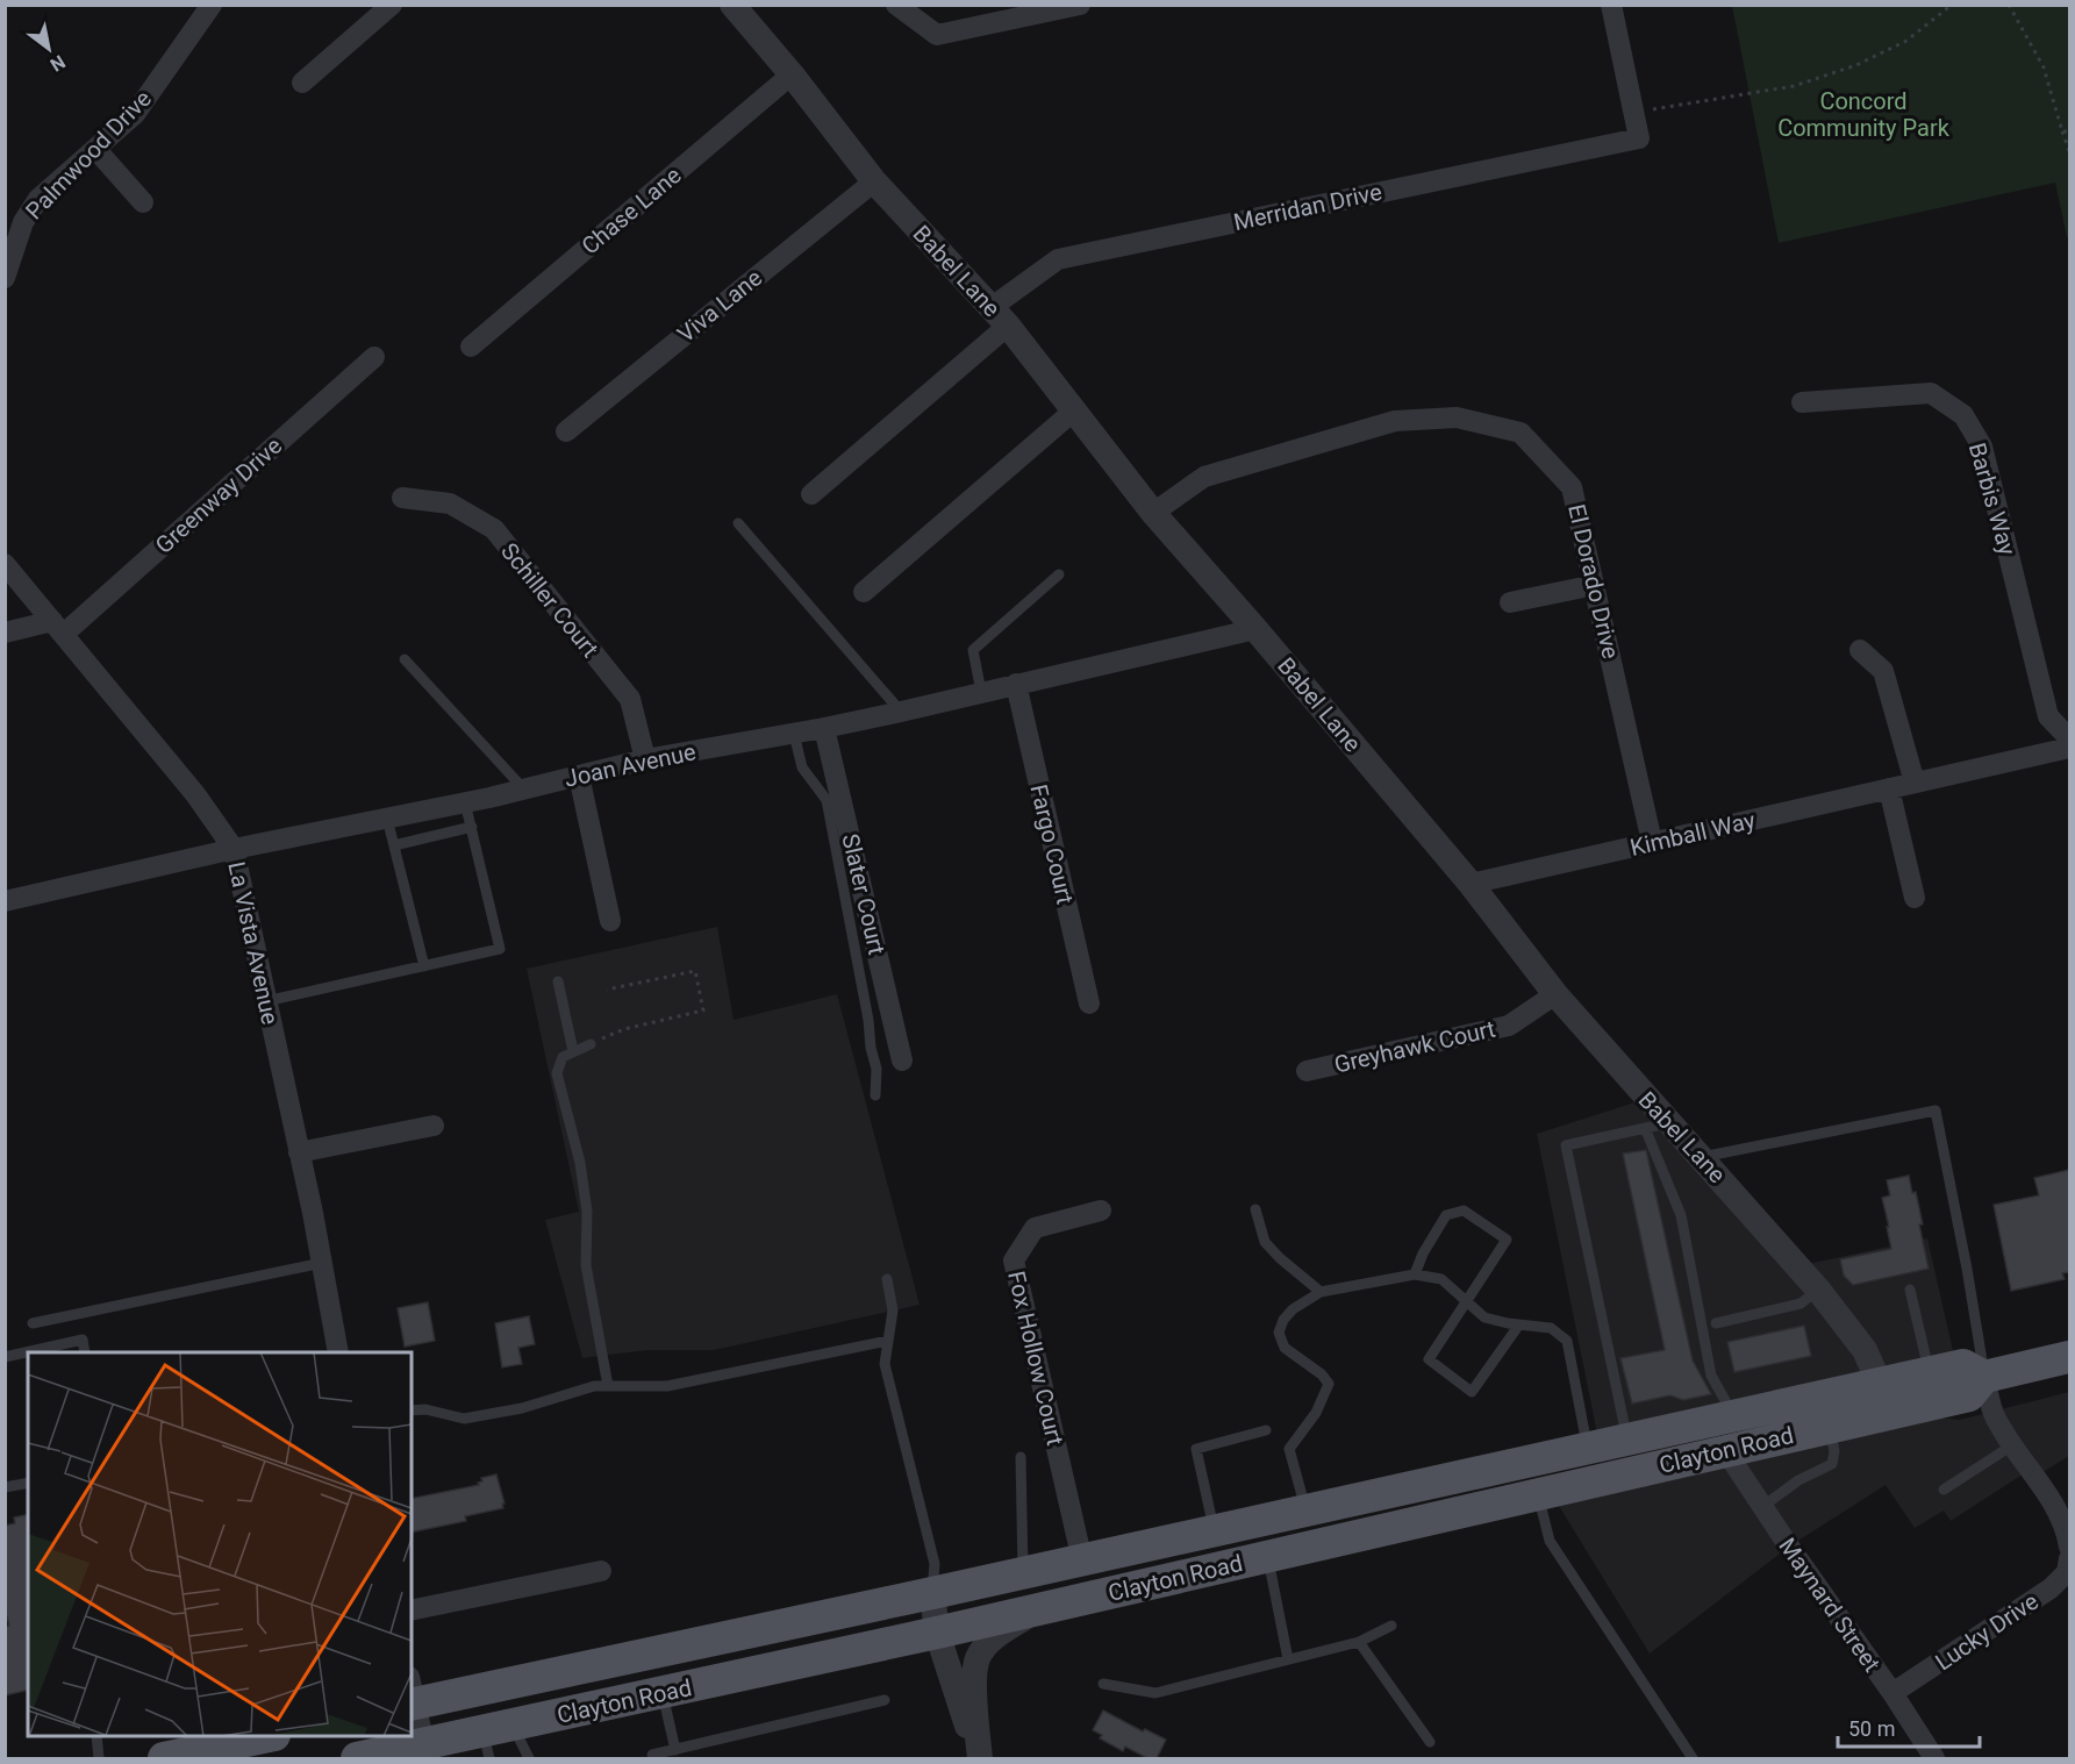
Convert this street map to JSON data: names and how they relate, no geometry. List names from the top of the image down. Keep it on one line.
{"streets":{"main road":["Clayton Road"],"street":["Palmwood Drive","Merridan Drive","Chase Lane","Babel Lane","Viva Lane","Greenway Drive","Barbis Way","El Dorado Drive","Schiller Court","Joan Avenue","Kimball Way","Fargo Court","Slater Court","La Vista Avenue","Greyhawk Court","Fox Hollow Court","Maynard Street","Lucky Drive"]},"crossings":[["Merridan Drive","Babel Lane"],["Chase Lane","Babel Lane"],["Babel Lane","Viva Lane"],["Babel Lane","El Dorado Drive"],["Babel Lane","Joan Avenue"],["Babel Lane","Kimball Way"],["Babel Lane","Greyhawk Court"],["Babel Lane","Clayton Road"],["Greenway Drive","La Vista Avenue"],["El Dorado Drive","Kimball Way"],["Schiller Court","Joan Avenue"],["Joan Avenue","Fargo Court"],["Joan Avenue","Slater Court"],["Joan Avenue","La Vista Avenue"],["Fox Hollow Court","Clayton Road"],["Clayton Road","Maynard Street"],["Maynard Street","Lucky Drive"]],"parks":["Concord Community Park"],"scale_bar":"50 m","north":"bottom right"}
